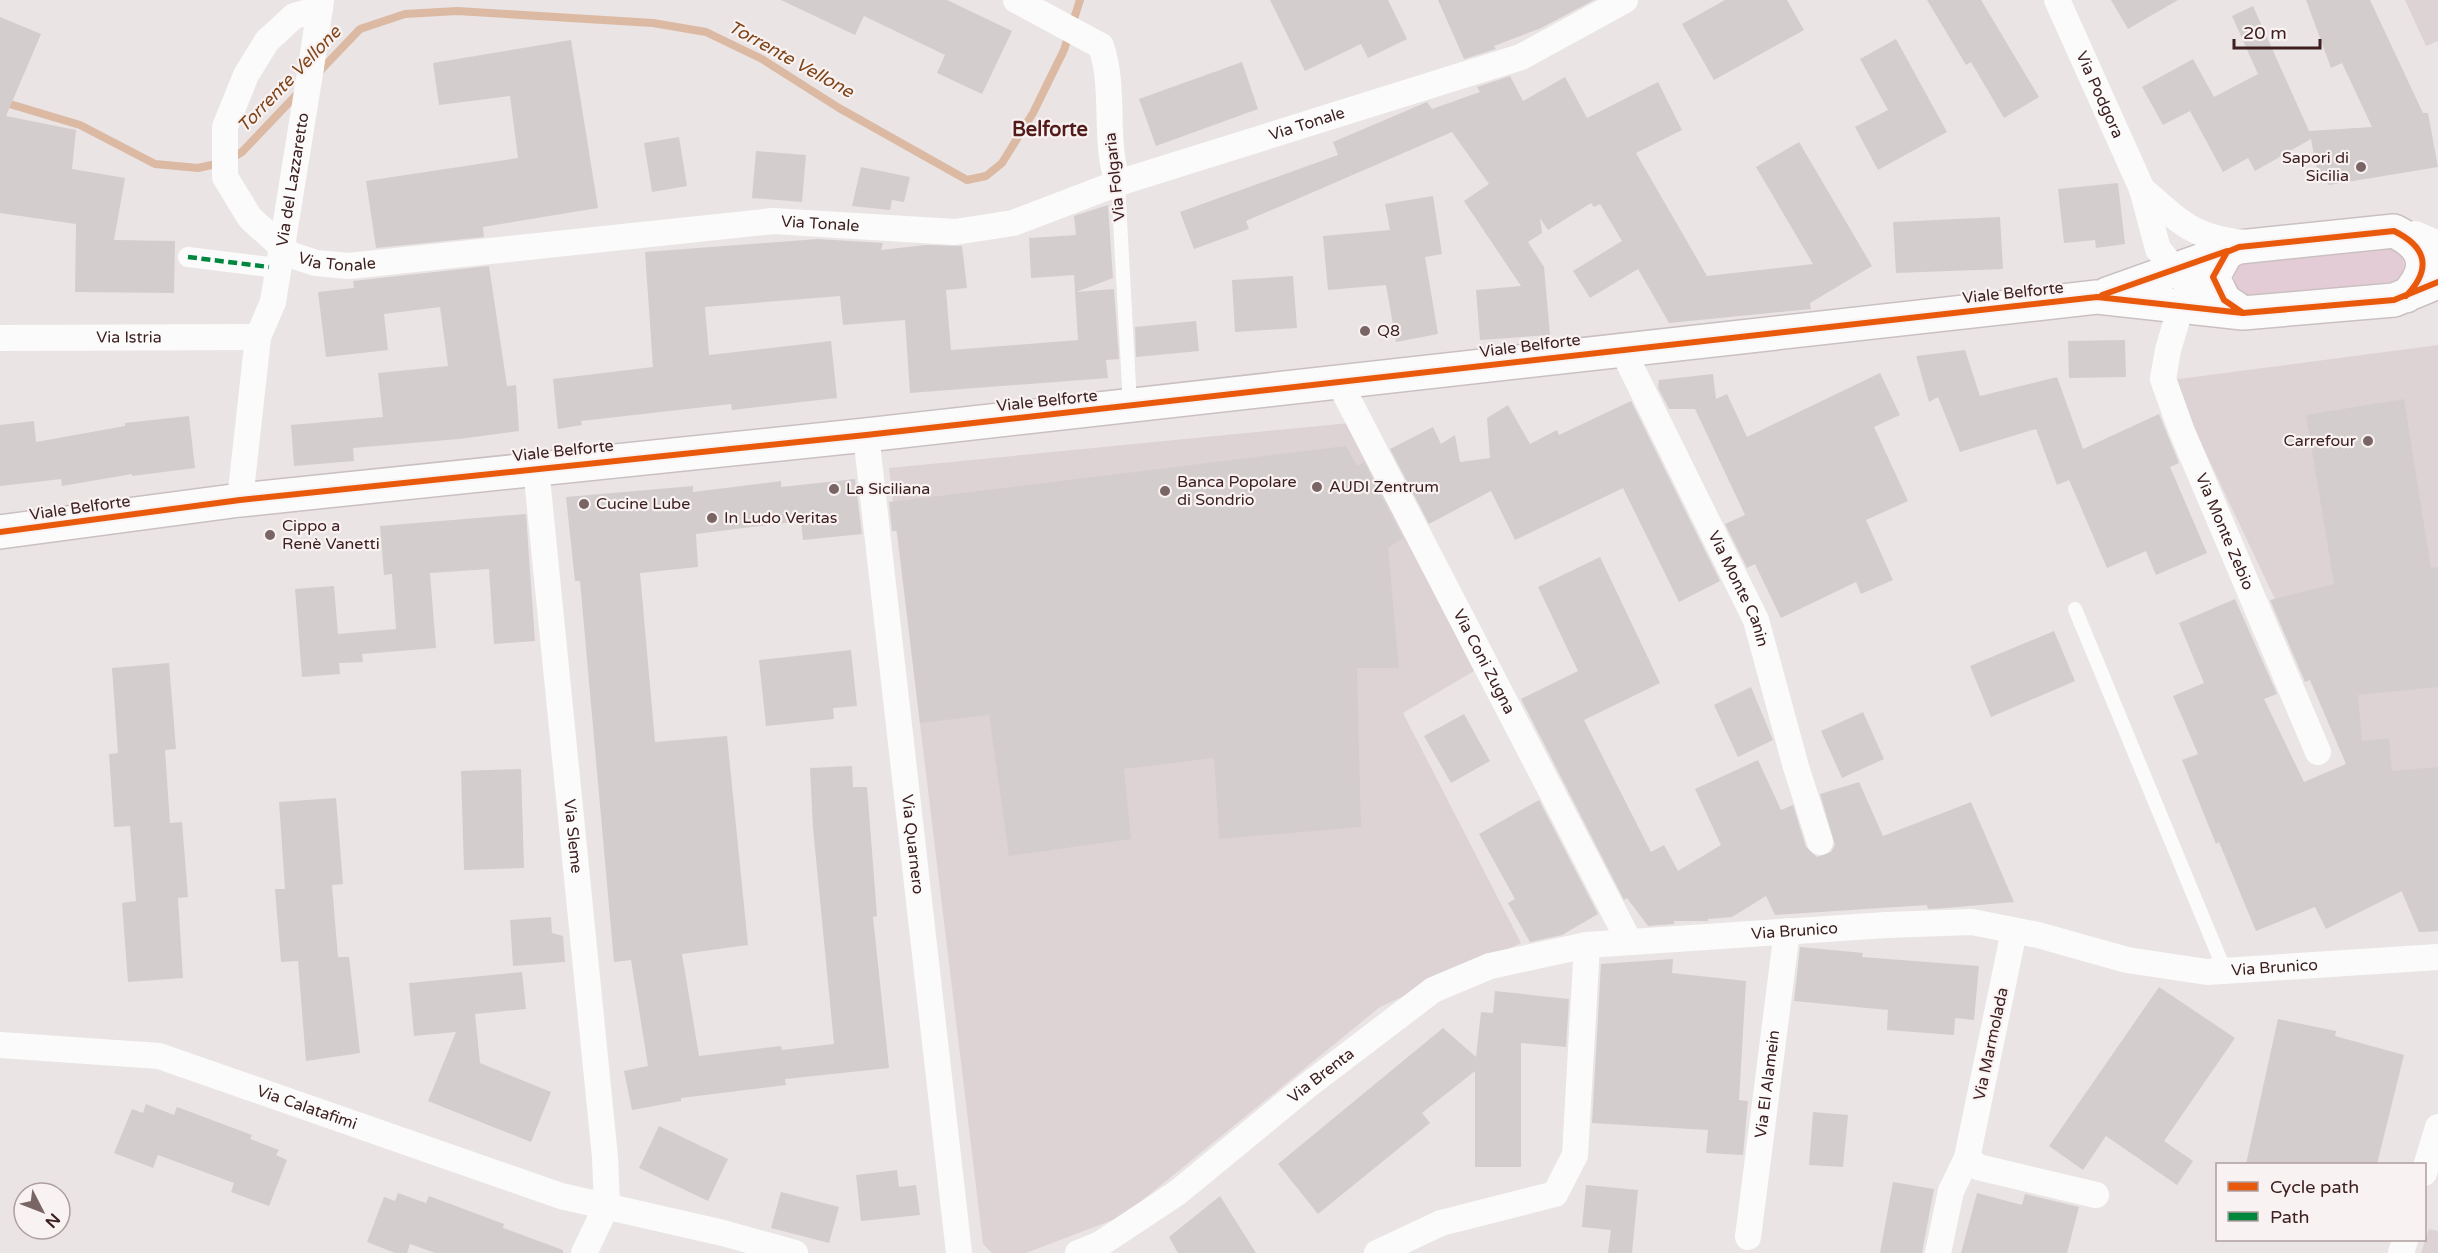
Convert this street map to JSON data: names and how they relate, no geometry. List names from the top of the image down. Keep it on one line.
{"streets":{"main road":["Viale Belforte"],"street":["Via Podgora","Via Tonale","Via Folgaria","Via del Lazzaretto","Via Istria","Via Monte Zebio","Via Monte Canin","Via Coni Zugna","Via Sleme","Via Quarnero","Via Brunico","Via Marmolada","Via Brenta","Via El Alamein","Via Calatafimi"]},"crossings":[["Via Podgora","Viale Belforte"],["Via Tonale","Via Folgaria"],["Via Tonale","Via del Lazzaretto"],["Via Folgaria","Viale Belforte"],["Via del Lazzaretto","Viale Belforte"],["Via del Lazzaretto","Via Istria"],["Viale Belforte","Via Monte Zebio"],["Viale Belforte","Via Monte Canin"],["Viale Belforte","Via Coni Zugna"],["Viale Belforte","Via Sleme"],["Viale Belforte","Via Quarnero"],["Via Coni Zugna","Via Brunico"],["Via Sleme","Via Calatafimi"],["Via Brunico","Via Marmolada"],["Via Brunico","Via Brenta"],["Via Brunico","Via El Alamein"]],"districts":["Belforte"],"water":["Torrente Vellone"],"places":["Sapori di Sicilia","Q8","Carrefour","AUDI Zentrum","La Siciliana","Banca Popolare di Sondrio","Cucine Lube","In Ludo Veritas","Cippo a Renè Vanetti"],"legend":["Cycle path","Path"],"scale_bar":"20 m","north":"bottom right"}
